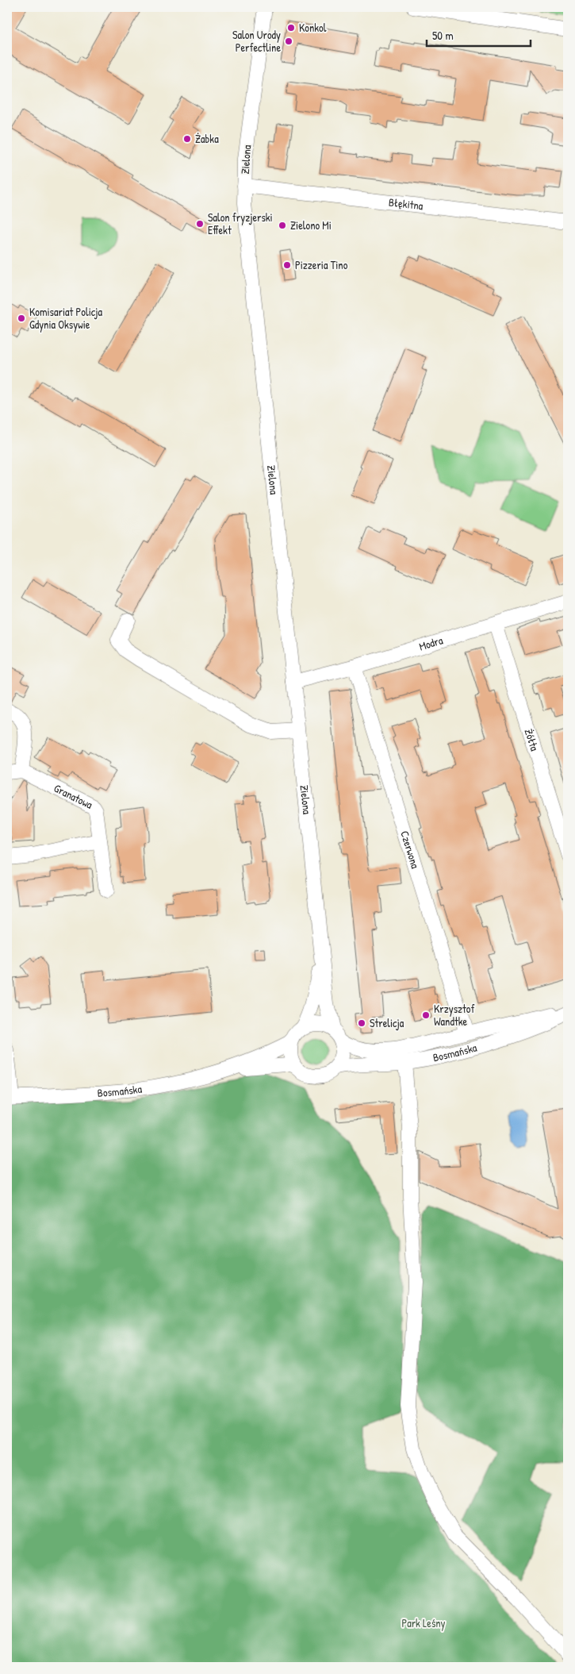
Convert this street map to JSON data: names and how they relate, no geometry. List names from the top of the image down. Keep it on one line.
{"streets":{"street":["Zielona","Błękitna","Modra","Żółta","Granatowa","Czerwona","Bosmańska"]},"crossings":[["Zielona","Błękitna"],["Zielona","Modra"],["Zielona","Bosmańska"],["Modra","Żółta"],["Modra","Czerwona"],["Czerwona","Bosmańska"]],"parks":["Park Leśny"],"places":["Konkol","Salon Urody Perfectline","Żabka","Salon fryzjerski Effekt","Zielono Mi","Pizzeria Tino","Komisariat Policja Gdynia Oksywie","Krzysztof Wandtke","Strelicja"],"scale_bar":"50 m"}
